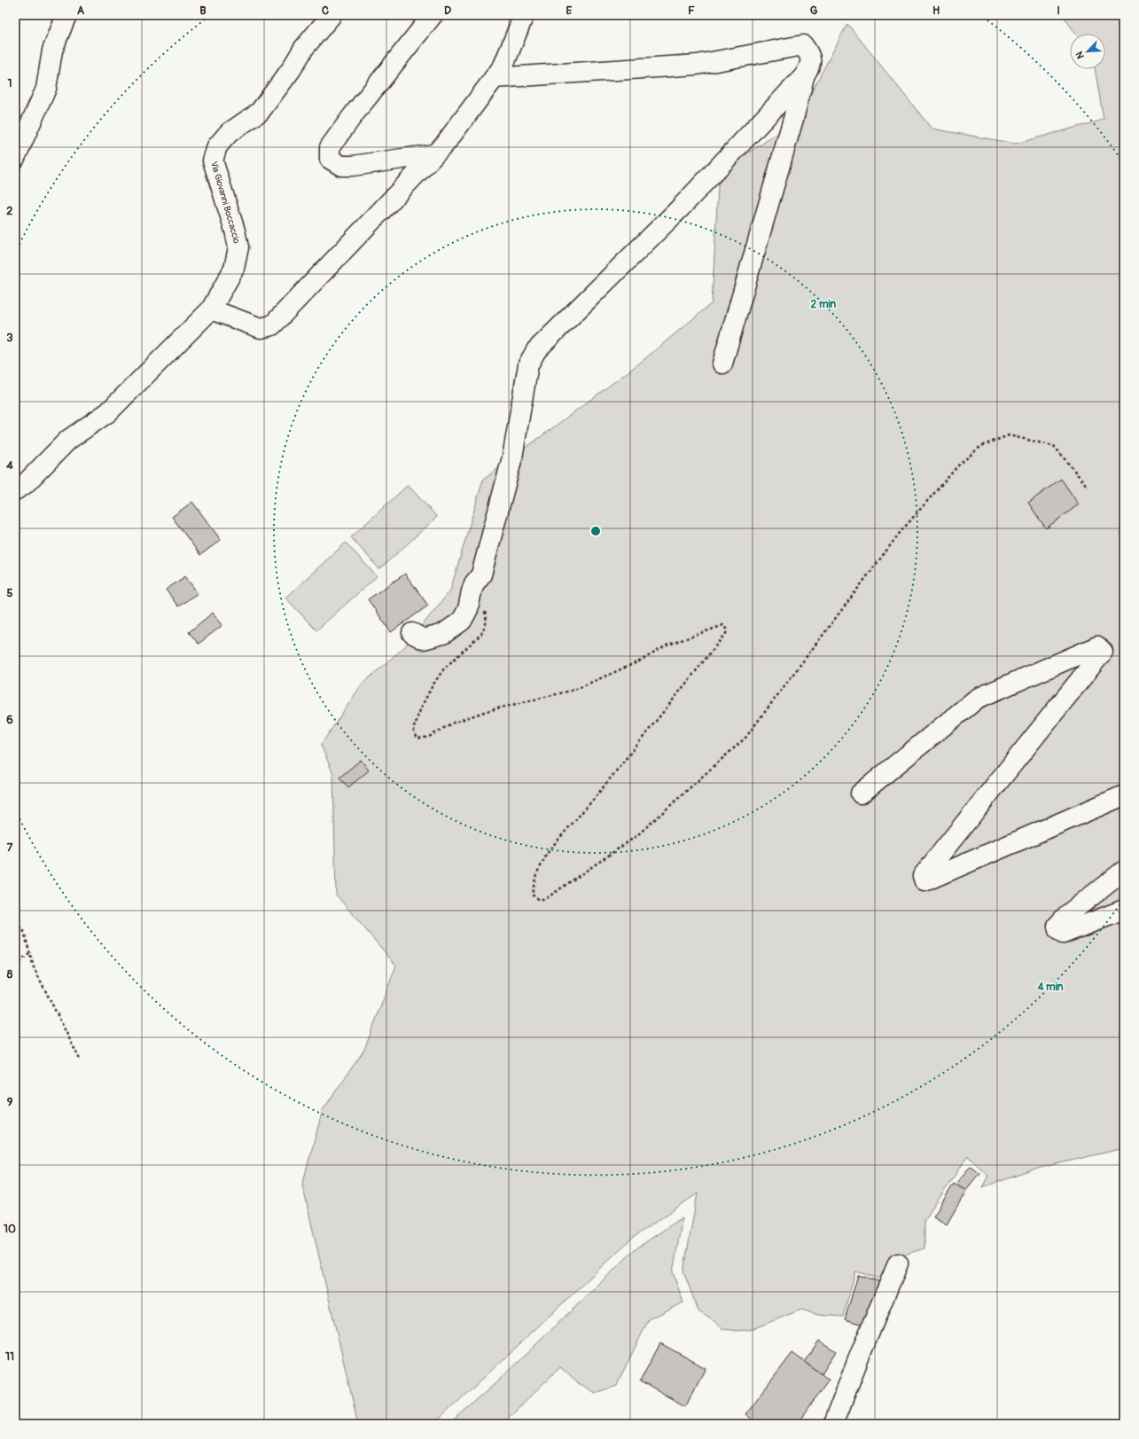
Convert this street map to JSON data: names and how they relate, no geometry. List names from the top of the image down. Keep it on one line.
{"streets":{"street":["Via Giovanni Boccaccio"]},"north":"bottom left","grid":{"columns":["A","B","C","D","E","F","G","H","I"],"rows":["1","2","3","4","5","6","7","8","9","10","11"]},"rings":["2 min","4 min"]}
